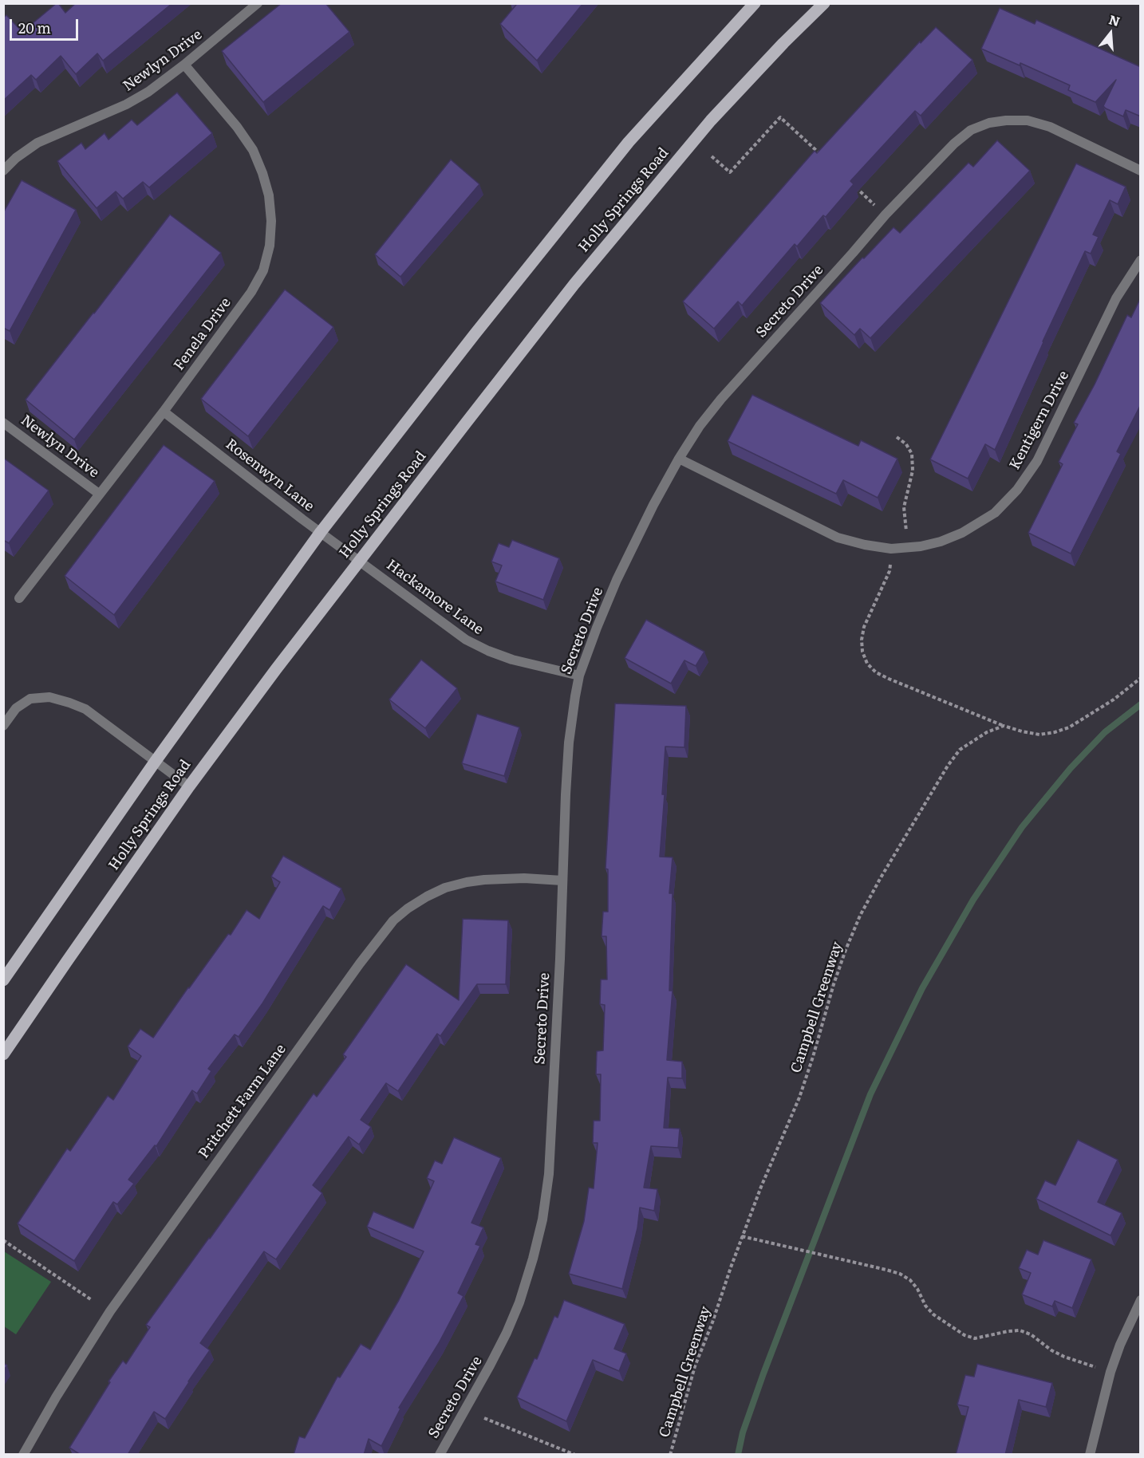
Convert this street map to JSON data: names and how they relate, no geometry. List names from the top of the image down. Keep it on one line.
{"streets":{"main road":["Holly Springs Road"],"street":["Newlyn Drive","Secreto Drive","Fenela Drive","Kentigern Drive","Rosenwyn Lane","Hackamore Lane","Pritchett Farm Lane"],"path":["Campbell Greenway"]},"crossings":[["Newlyn Drive","Fenela Drive"],["Holly Springs Road","Rosenwyn Lane"],["Holly Springs Road","Hackamore Lane"],["Secreto Drive","Kentigern Drive"],["Secreto Drive","Hackamore Lane"],["Secreto Drive","Pritchett Farm Lane"],["Fenela Drive","Rosenwyn Lane"],["Rosenwyn Lane","Hackamore Lane"]],"scale_bar":"20 m","north":"top"}
